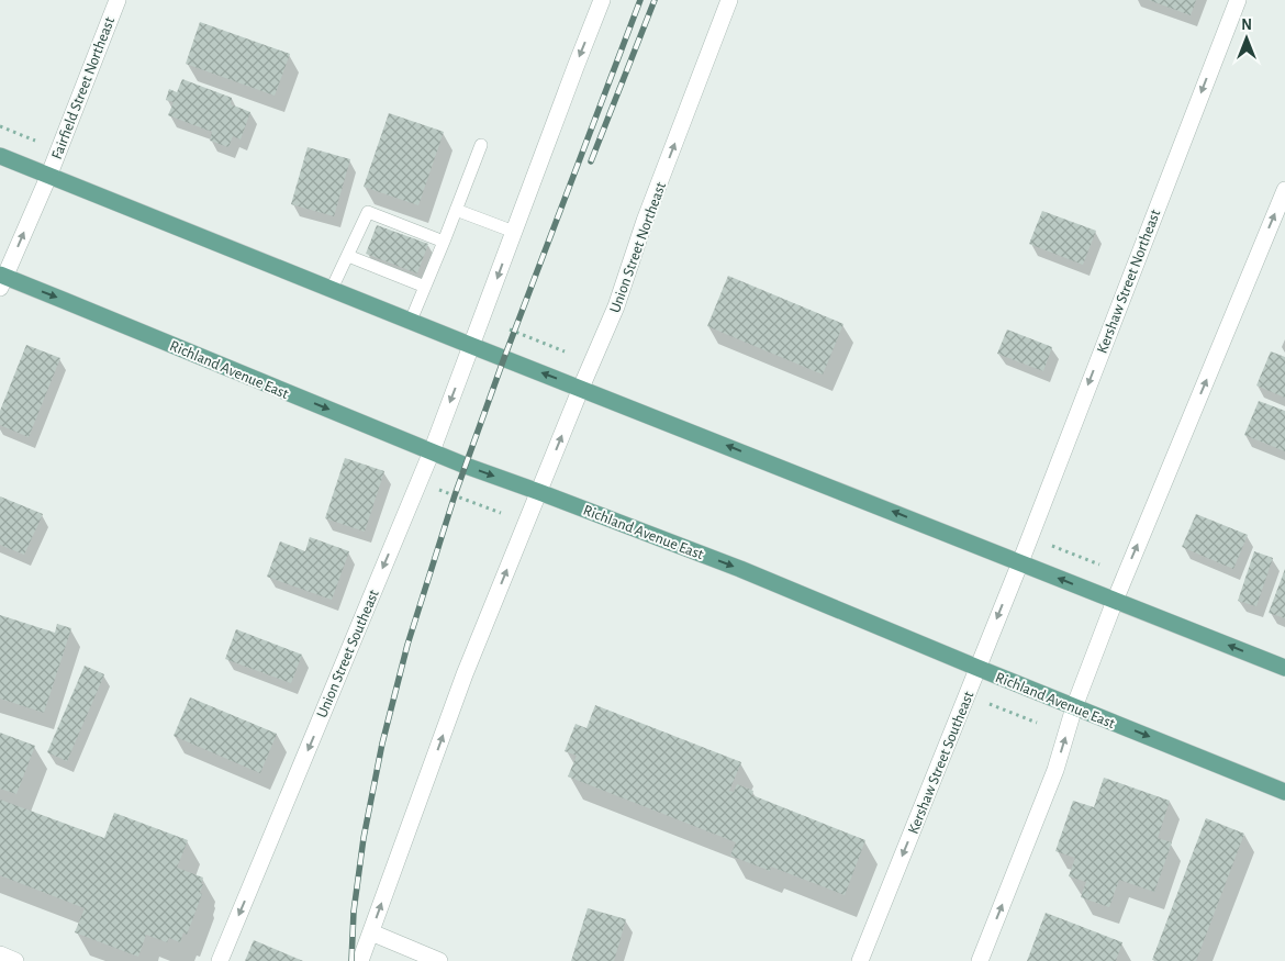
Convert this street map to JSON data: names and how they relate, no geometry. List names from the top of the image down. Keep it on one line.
{"streets":{"main road":["Richland Avenue East"],"street":["Fairfield Street Northeast","Union Street Northeast","Kershaw Street Northeast","Union Street Southeast","Kershaw Street Southeast"]},"crossings":[["Fairfield Street Northeast","Richland Avenue East"],["Union Street Northeast","Richland Avenue East"],["Kershaw Street Northeast","Kershaw Street Southeast"],["Richland Avenue East","Union Street Southeast"],["Richland Avenue East","Kershaw Street Southeast"]],"one_way":["Fairfield Street Northeast"],"north":"top"}
